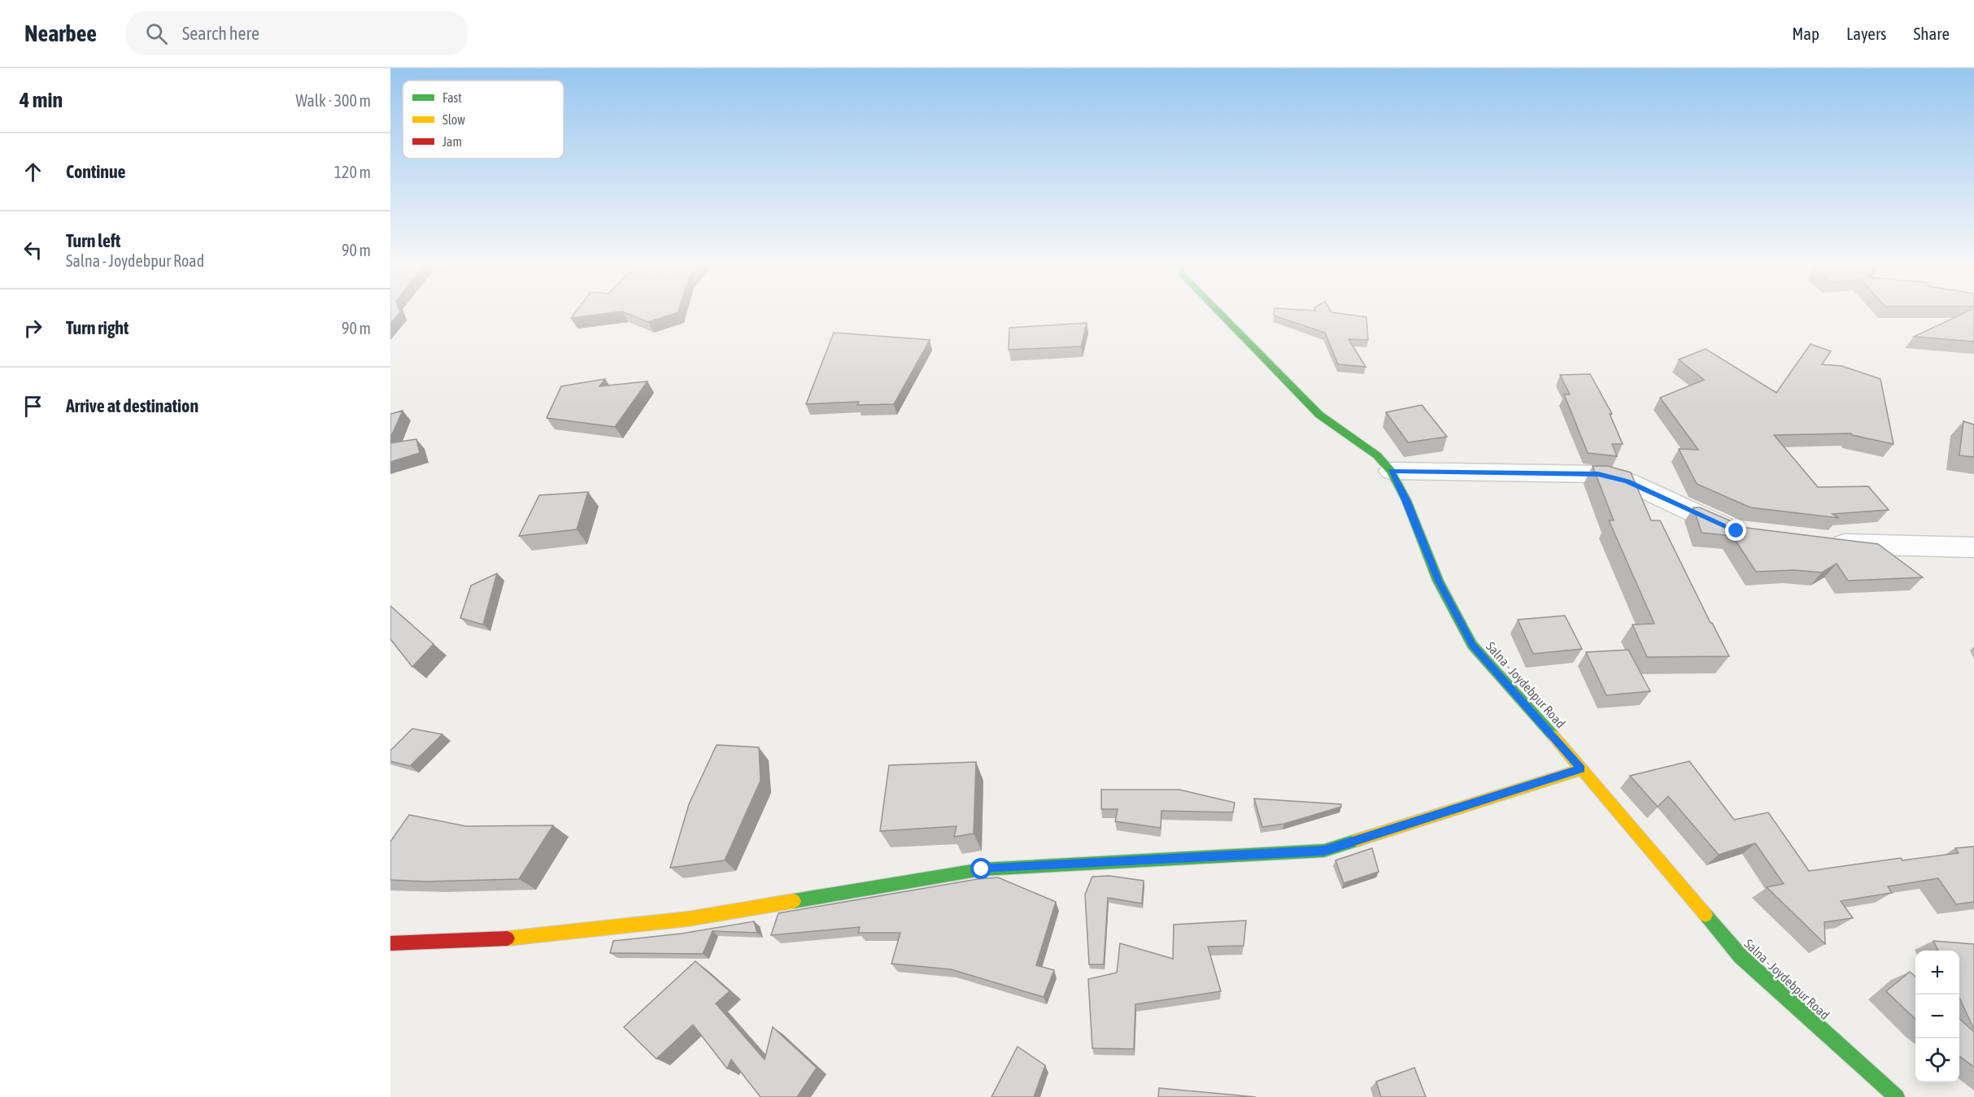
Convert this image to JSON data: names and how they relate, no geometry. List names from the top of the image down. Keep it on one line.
{"streets":{"main road":["Salna - Joydebpur Road"]},"legend":["Fast","Slow","Jam"],"page":{"header":"Nearbee","search":"Search here","nav":["Map","Layers","Share"],"heading":["4 min","Walk · 300 m"],"list":[["Continue","120 m"],["Turn left","Salna - Joydebpur Road","90 m"],["Turn right","90 m"],"Arrive at destination"],"map_buttons":["+","−"]}}
